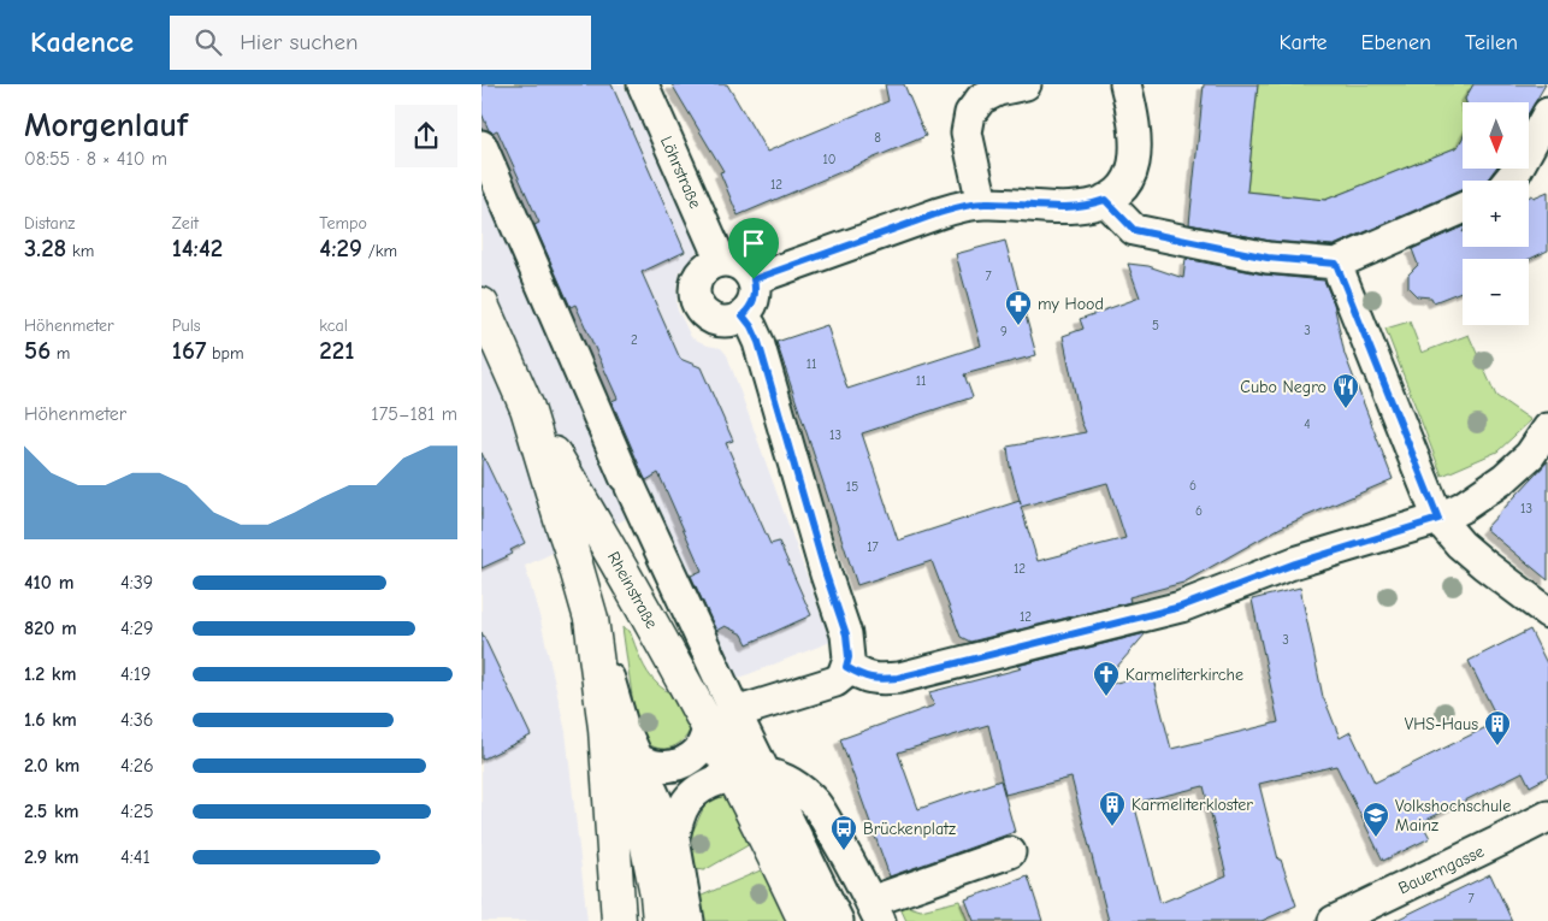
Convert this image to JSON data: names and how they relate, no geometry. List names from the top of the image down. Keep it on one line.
{"streets":{"main road":["Rheinstraße"],"street":["Löhrstraße","Bauerngasse"]},"places":{"pharmacy":["my Hood"],"restaurant":["Cubo Negro"],"church":["Karmeliterkirche"],"building":["VHS-Haus","Karmeliterkloster"],"school or university":["Volkshochschule Mainz"],"bus stop":["Brückenplatz"]},"house_numbers":["8","10","12","7","5","3","9","2","11","11","4","13","6","15","13","6","17","12","12","3","7"],"north":"bottom","page":{"header":"Kadence","search":"Hier suchen","nav":["Karte","Ebenen","Teilen"],"heading":["Morgenlauf","08:55 · 8 × 410 m"],"map_buttons":["+","−"],"stats":[["Distanz","3.28 km"],["Zeit","14:42"],["Tempo","4:29 /km"],["Höhenmeter","56 m"],["Puls","167 bpm"],["kcal","221"]],"chart":["Höhenmeter","175–181 m"],"list":[{"name":"410 m","note":"4:39"},{"name":"820 m","note":"4:29"},{"name":"1.2 km","note":"4:19"},{"name":"1.6 km","note":"4:36"},{"name":"2.0 km","note":"4:26"},{"name":"2.5 km","note":"4:25"},{"name":"2.9 km","note":"4:41"}]}}
